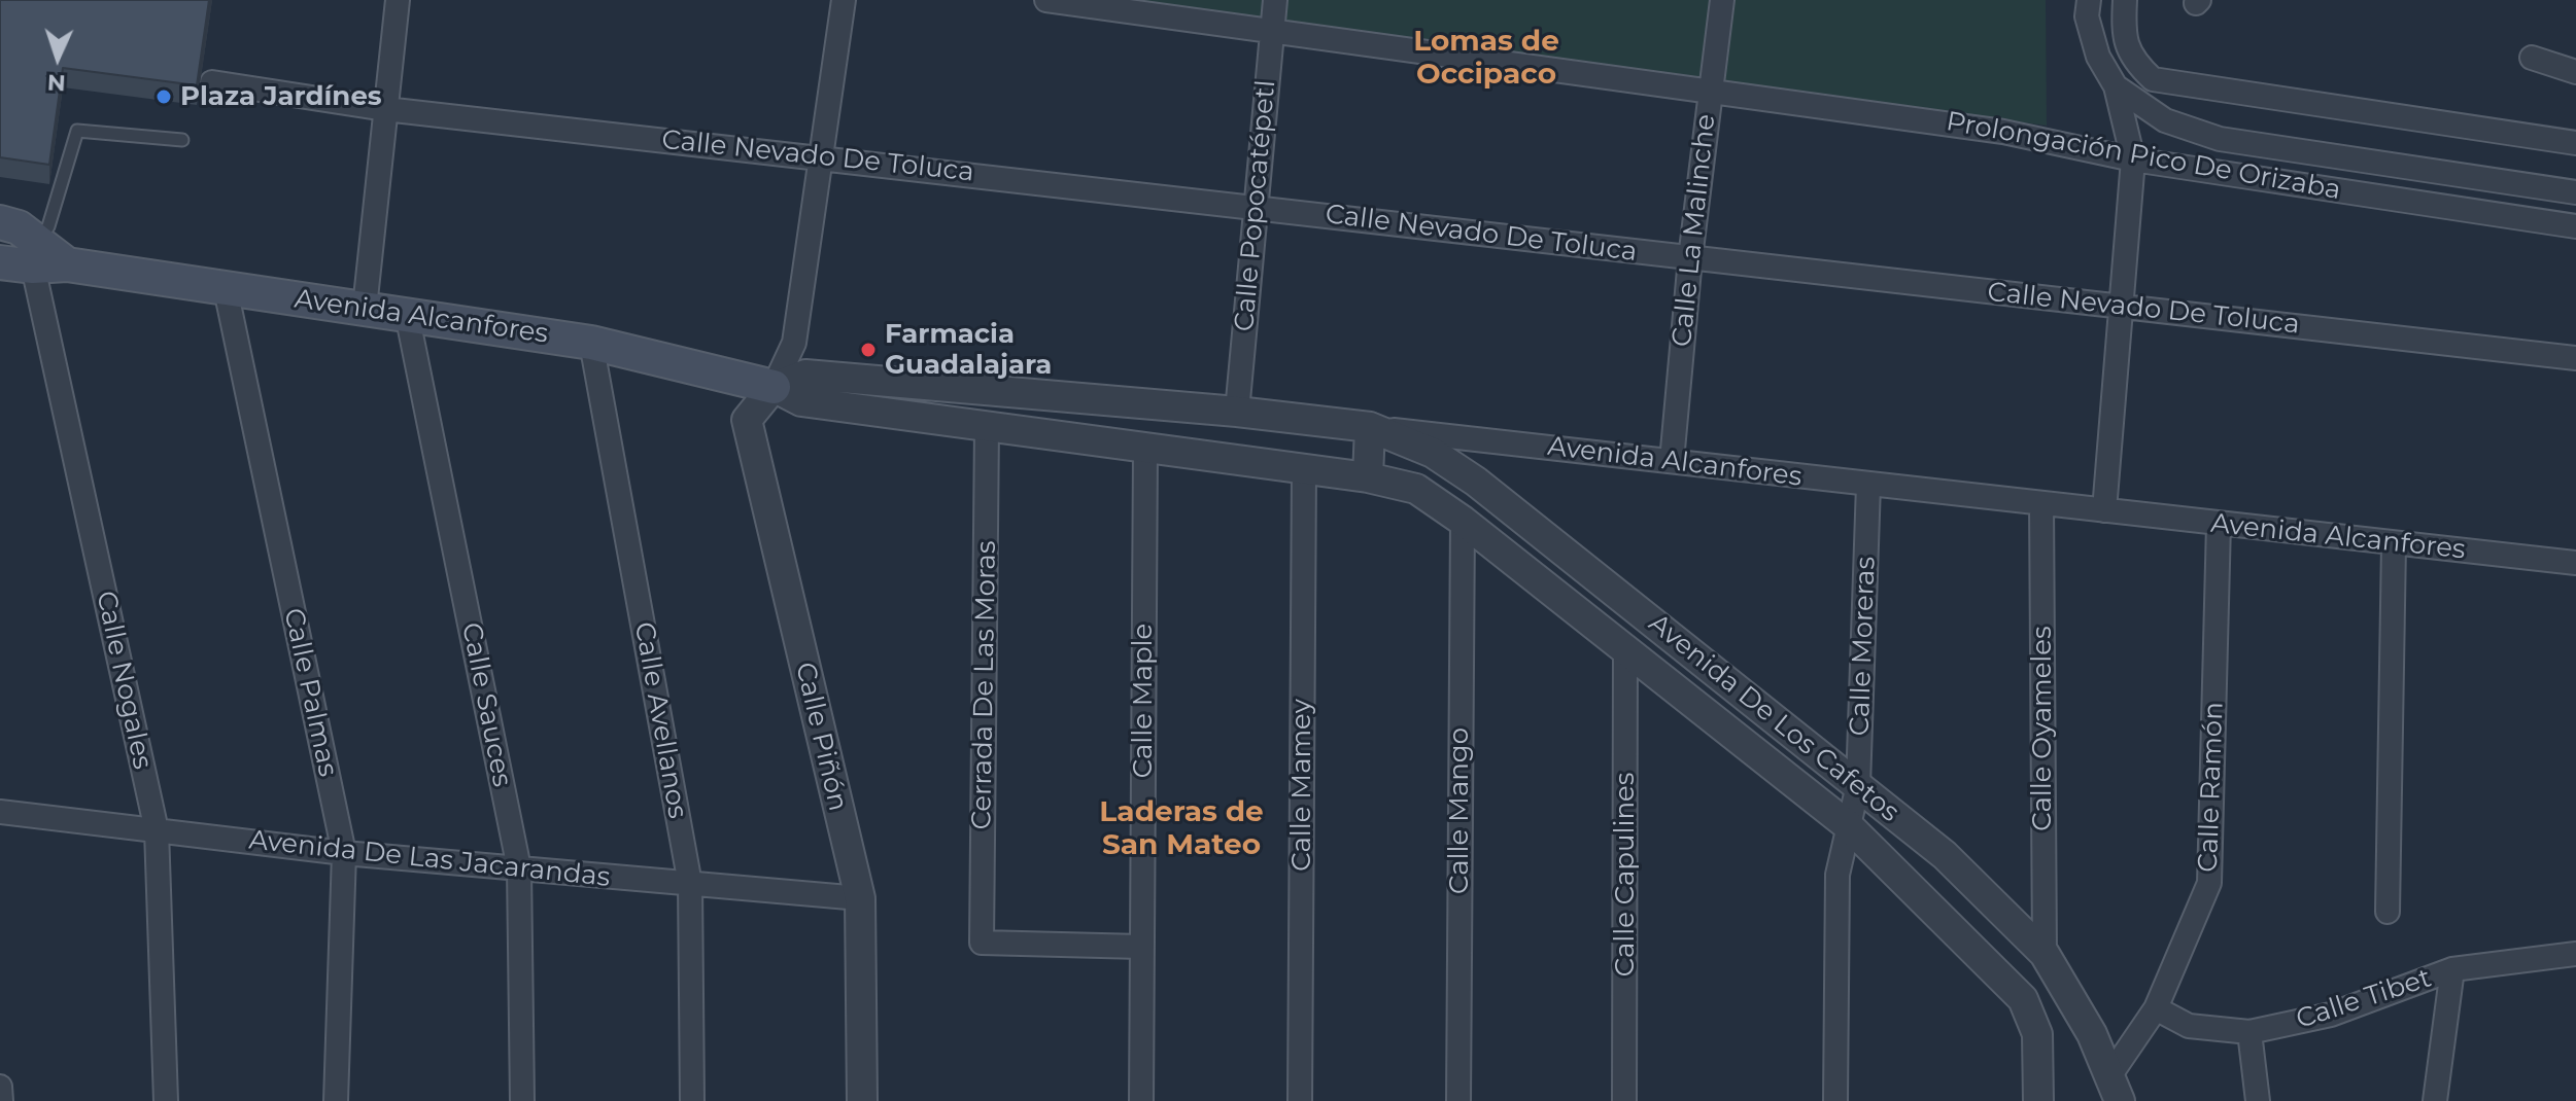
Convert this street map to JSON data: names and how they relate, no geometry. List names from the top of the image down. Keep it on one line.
{"streets":{"main road":["Avenida Alcanfores"],"street":["Calle Nevado De Toluca","Prolongación Pico De Orizaba","Calle Popocatépetl","Calle La Malinche","Calle Moreras","Calle Nogales","Cerrada De Las Moras","Calle Palmas","Calle Maple","Calle Sauces","Avenida De Los Cafetos","Calle Avellanos","Calle Oyameles","Calle Piñón","Calle Mamey","Calle Ramón","Calle Mango","Avenida De Las Jacarandas","Calle Capulines","Calle Tibet"]},"crossings":[["Calle Nevado De Toluca","Calle Popocatépetl"],["Calle Nevado De Toluca","Calle La Malinche"],["Prolongación Pico De Orizaba","Calle Popocatépetl"],["Prolongación Pico De Orizaba","Calle La Malinche"],["Calle Popocatépetl","Avenida Alcanfores"],["Calle La Malinche","Avenida Alcanfores"],["Avenida Alcanfores","Calle Moreras"],["Avenida Alcanfores","Calle Nogales"],["Avenida Alcanfores","Cerrada De Las Moras"],["Avenida Alcanfores","Calle Palmas"],["Avenida Alcanfores","Calle Maple"],["Avenida Alcanfores","Calle Sauces"],["Avenida Alcanfores","Avenida De Los Cafetos"],["Avenida Alcanfores","Calle Avellanos"],["Avenida Alcanfores","Calle Oyameles"],["Avenida Alcanfores","Calle Piñón"],["Avenida Alcanfores","Calle Mamey"],["Avenida Alcanfores","Calle Ramón"],["Calle Moreras","Avenida De Los Cafetos"],["Calle Nogales","Avenida De Las Jacarandas"],["Cerrada De Las Moras","Calle Maple"],["Calle Palmas","Avenida De Las Jacarandas"],["Calle Sauces","Avenida De Las Jacarandas"],["Avenida De Los Cafetos","Calle Oyameles"],["Avenida De Los Cafetos","Calle Ramón"],["Avenida De Los Cafetos","Calle Mango"],["Avenida De Los Cafetos","Calle Capulines"],["Calle Avellanos","Avenida De Las Jacarandas"],["Calle Piñón","Avenida De Las Jacarandas"],["Calle Ramón","Calle Tibet"]],"districts":["Lomas de Occipaco","Laderas de San Mateo"],"places":["Plaza Jardínes","Farmacia Guadalajara"],"north":"bottom"}
